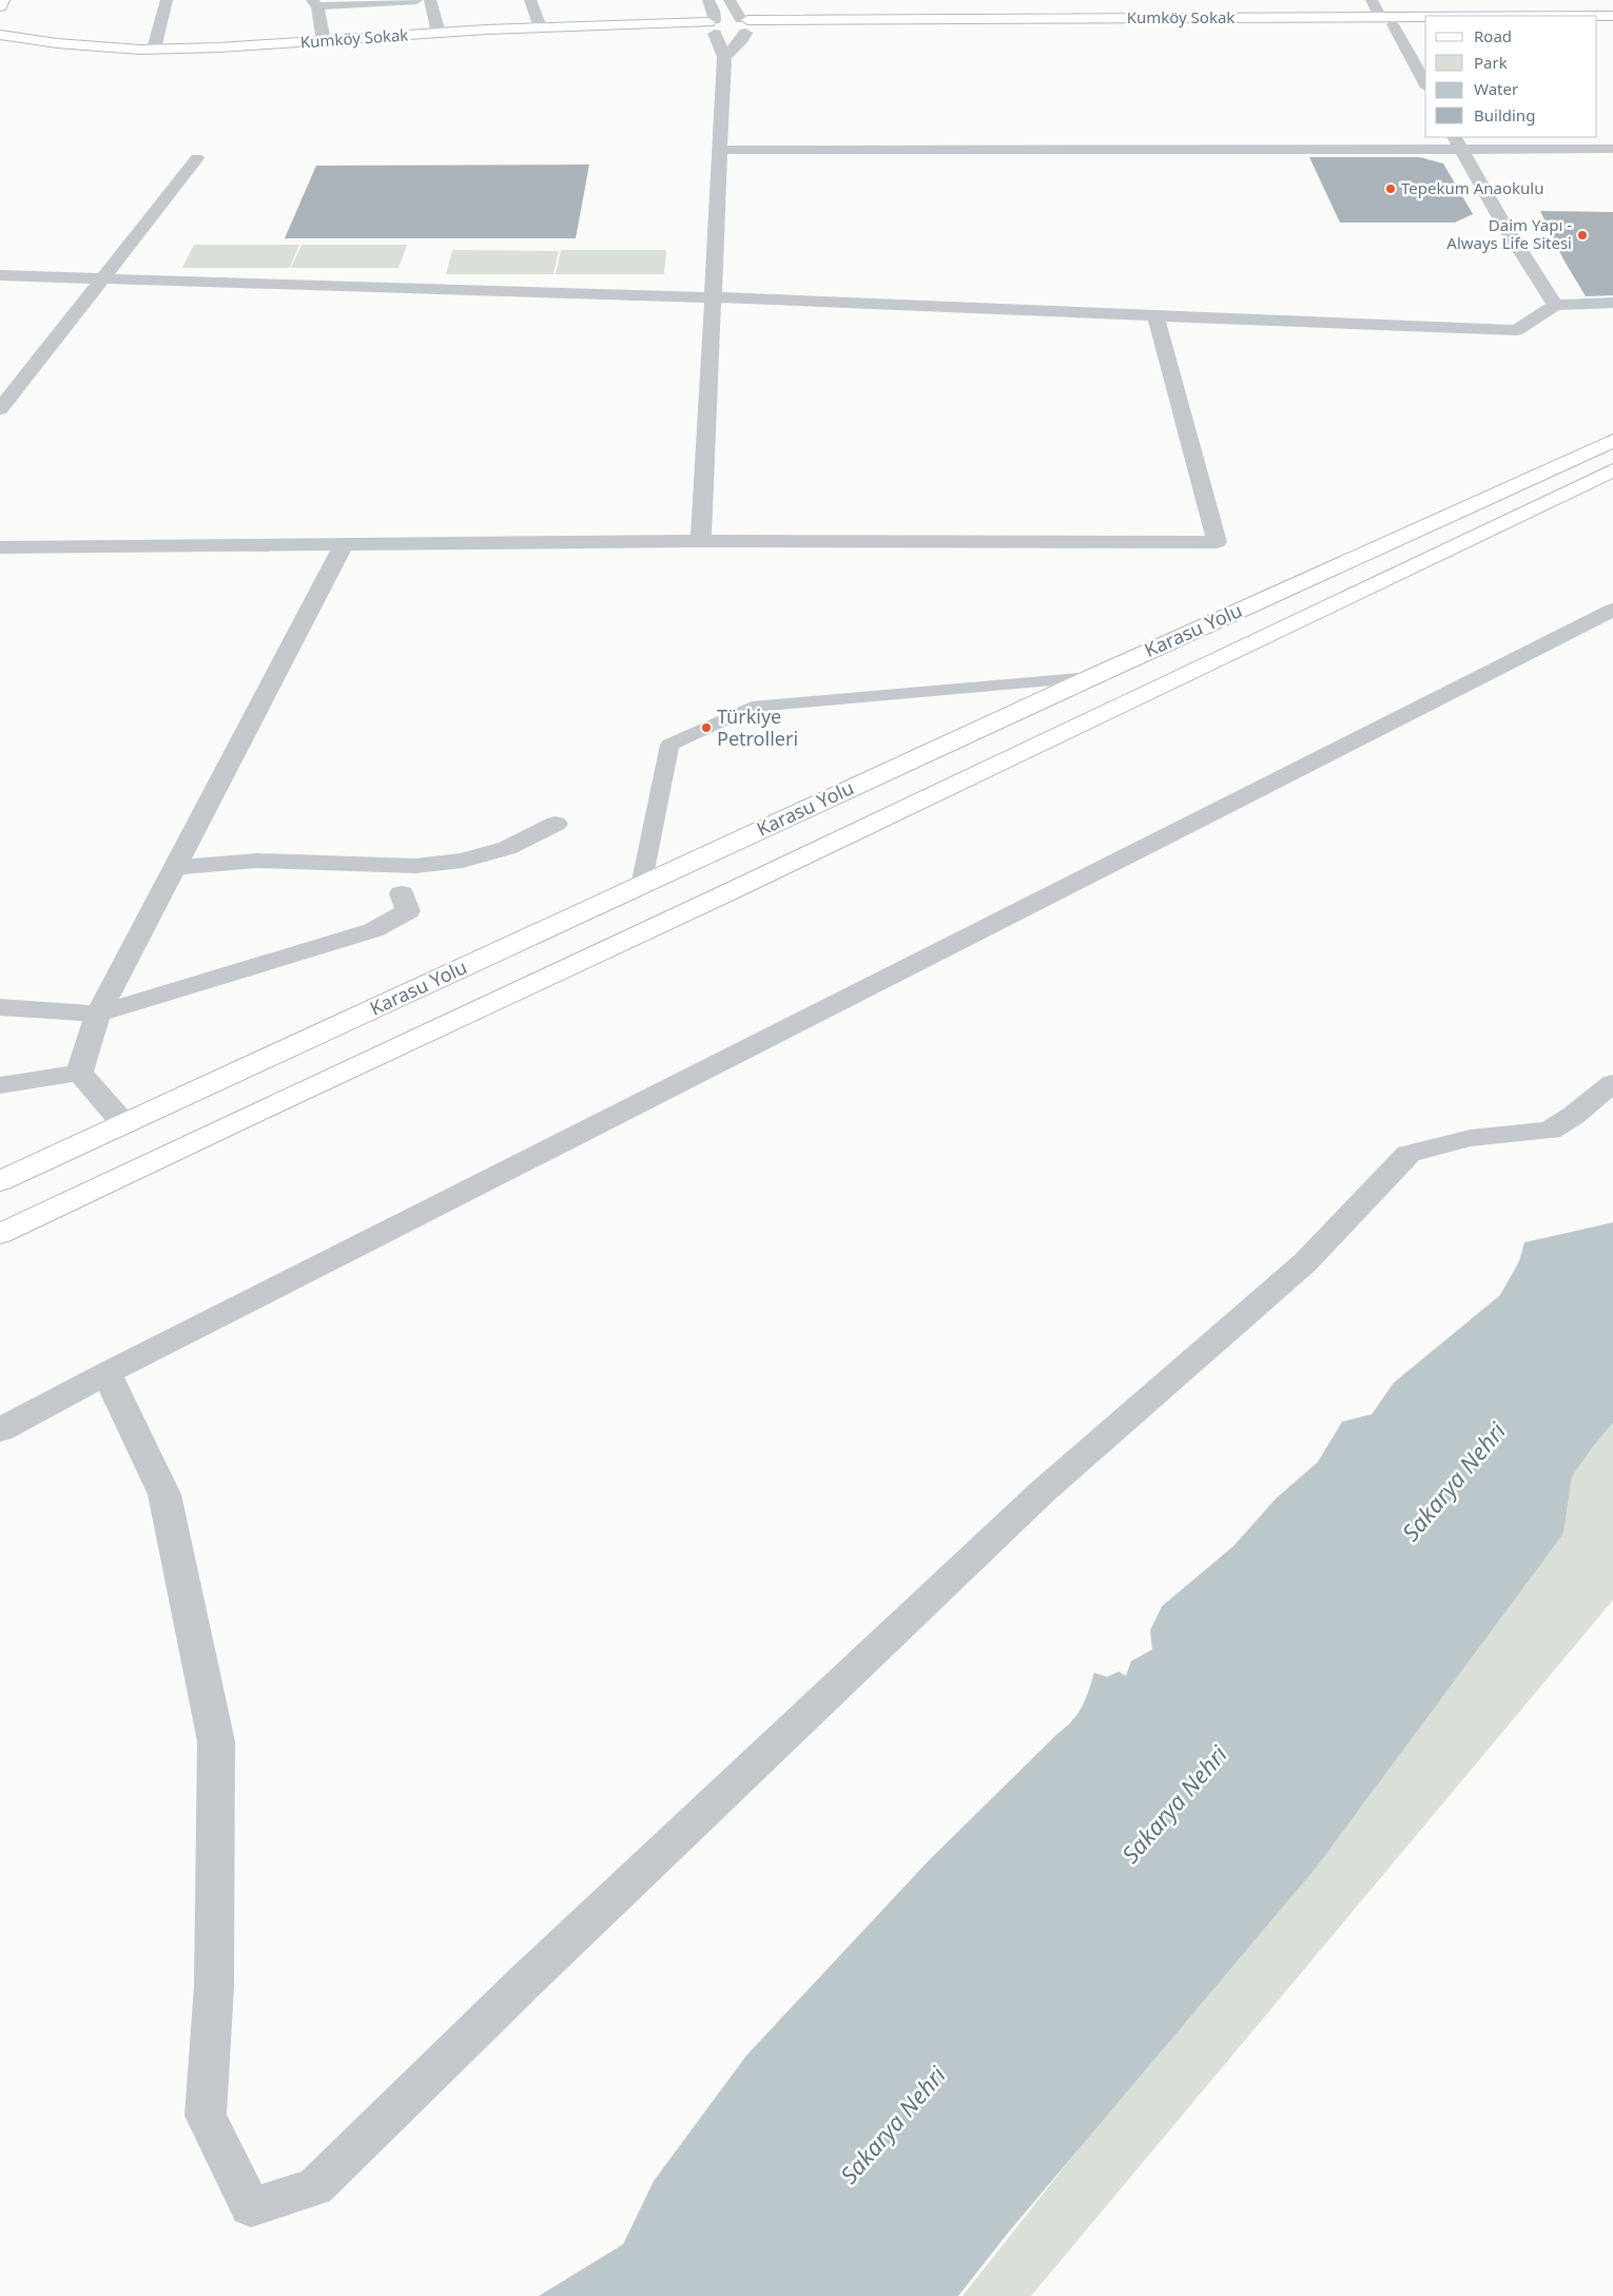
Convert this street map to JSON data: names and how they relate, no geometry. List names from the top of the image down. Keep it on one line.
{"streets":{"main road":["Kumköy Sokak","Karasu Yolu"]},"water":["Sakarya Nehri"],"places":["Tepekum Anaokulu","Daim Yapı - Always Life Sitesi","Türkiye Petrolleri"],"legend":["Road","Park","Water","Building"]}
